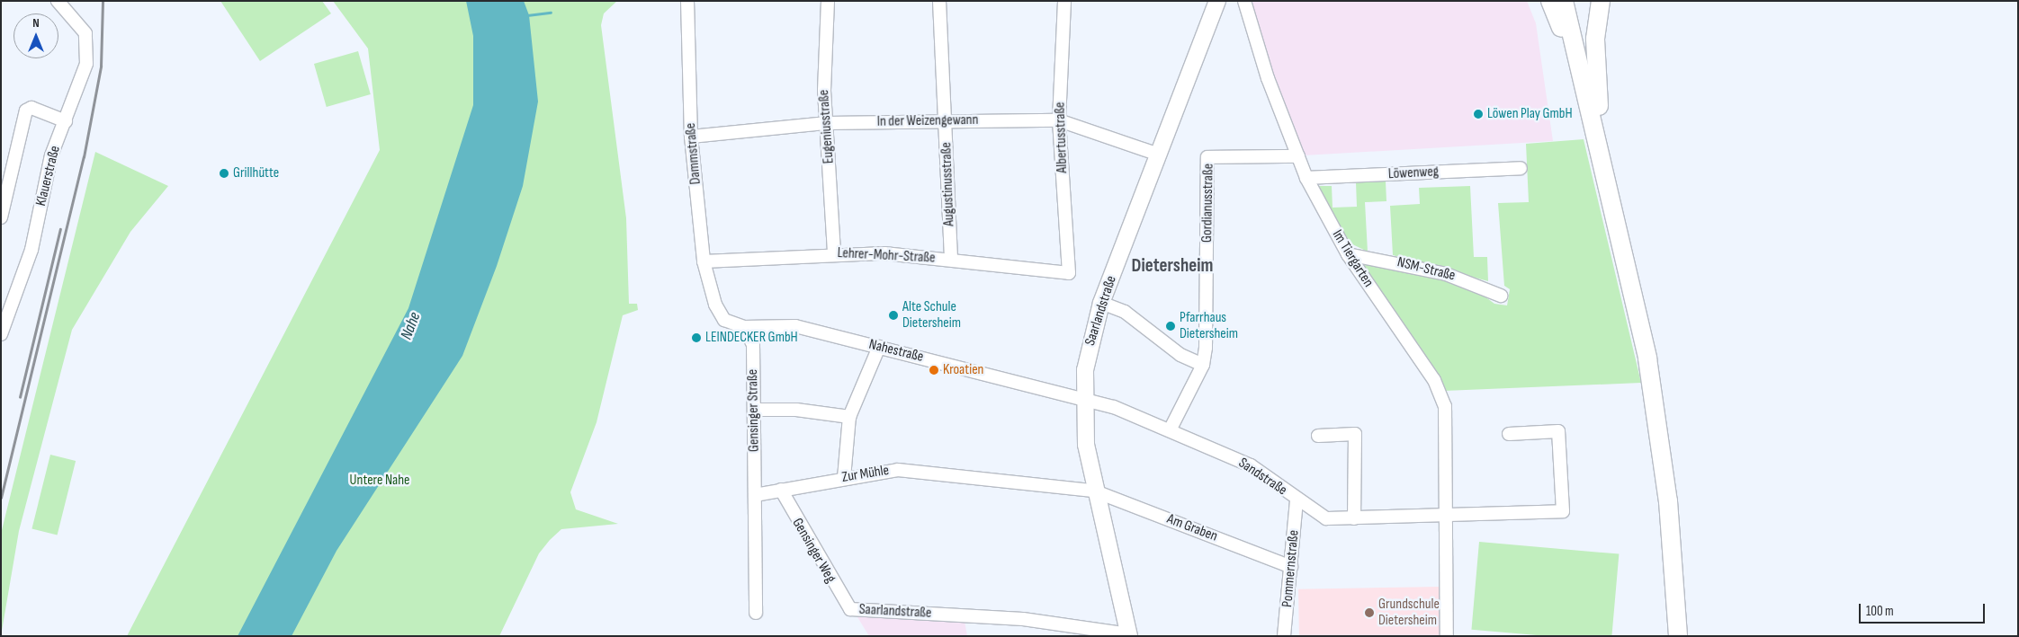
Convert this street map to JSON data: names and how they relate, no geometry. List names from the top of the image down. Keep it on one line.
{"streets":{"main road":["Saarlandstraße"],"street":["In der Weizengewann","Eugeniusstraße","Albertusstraße","Dammstraße","Löwenweg","Klauerstraße","Augustinusstraße","Gordianusstraße","Lehrer-Mohr-Straße","Im Tiergarten","NSM-Straße","Nahestraße","Gensinger Straße","Zur Mühle","Sandstraße","Am Graben","Gensinger Weg","Pommernstraße"]},"crossings":[["In der Weizengewann","Eugeniusstraße"],["In der Weizengewann","Albertusstraße"],["In der Weizengewann","Dammstraße"],["In der Weizengewann","Augustinusstraße"],["In der Weizengewann","Saarlandstraße"],["Eugeniusstraße","Lehrer-Mohr-Straße"],["Albertusstraße","Lehrer-Mohr-Straße"],["Dammstraße","Lehrer-Mohr-Straße"],["Dammstraße","Nahestraße"],["Löwenweg","Im Tiergarten"],["Augustinusstraße","Lehrer-Mohr-Straße"],["Gordianusstraße","Im Tiergarten"],["Gordianusstraße","Sandstraße"],["Im Tiergarten","NSM-Straße"],["Im Tiergarten","Sandstraße"],["Saarlandstraße","Nahestraße"],["Saarlandstraße","Zur Mühle"],["Saarlandstraße","Sandstraße"],["Saarlandstraße","Am Graben"],["Saarlandstraße","Gensinger Weg"],["Nahestraße","Gensinger Straße"],["Nahestraße","Sandstraße"],["Gensinger Straße","Zur Mühle"],["Zur Mühle","Am Graben"],["Zur Mühle","Gensinger Weg"],["Sandstraße","Pommernstraße"],["Am Graben","Pommernstraße"]],"districts":["Dietersheim"],"water":["Nahe"],"parks":["Untere Nahe"],"places":["Löwen Play GmbH","Grillhütte","Alte Schule Dietersheim","Pfarrhaus Dietersheim","LEINDECKER GmbH","Kroatien","Grundschule Dietersheim"],"scale_bar":"100 m","north":"top"}
